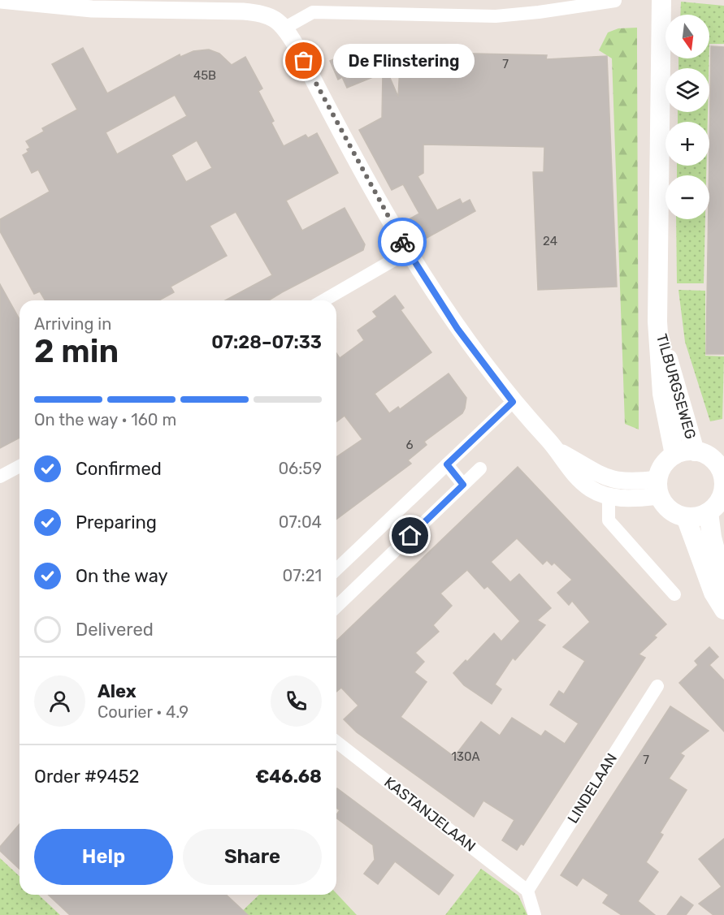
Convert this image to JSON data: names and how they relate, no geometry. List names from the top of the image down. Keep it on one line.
{"streets":{"main road":["TILBURGSEWEG"],"street":["LINDELAAN","KASTANJELAAN"]},"crossings":[["LINDELAAN","KASTANJELAAN"]],"places":["De Flinstering"],"house_numbers":["7","45B","24","6","130A","7"],"north":"bottom","page":{"map_buttons":["+","−"],"bubble":"De Flinstering","heading":["2 min","Arriving in","07:28–07:33"],"panel":["Alex","Courier · 4.9","Order #9452","€46.68"],"bar":"On the way · 160 m","list":[["Confirmed","06:59"],["Preparing","07:04"],["On the way","07:21"],"Delivered"],"buttons":["Help","Share"]}}
